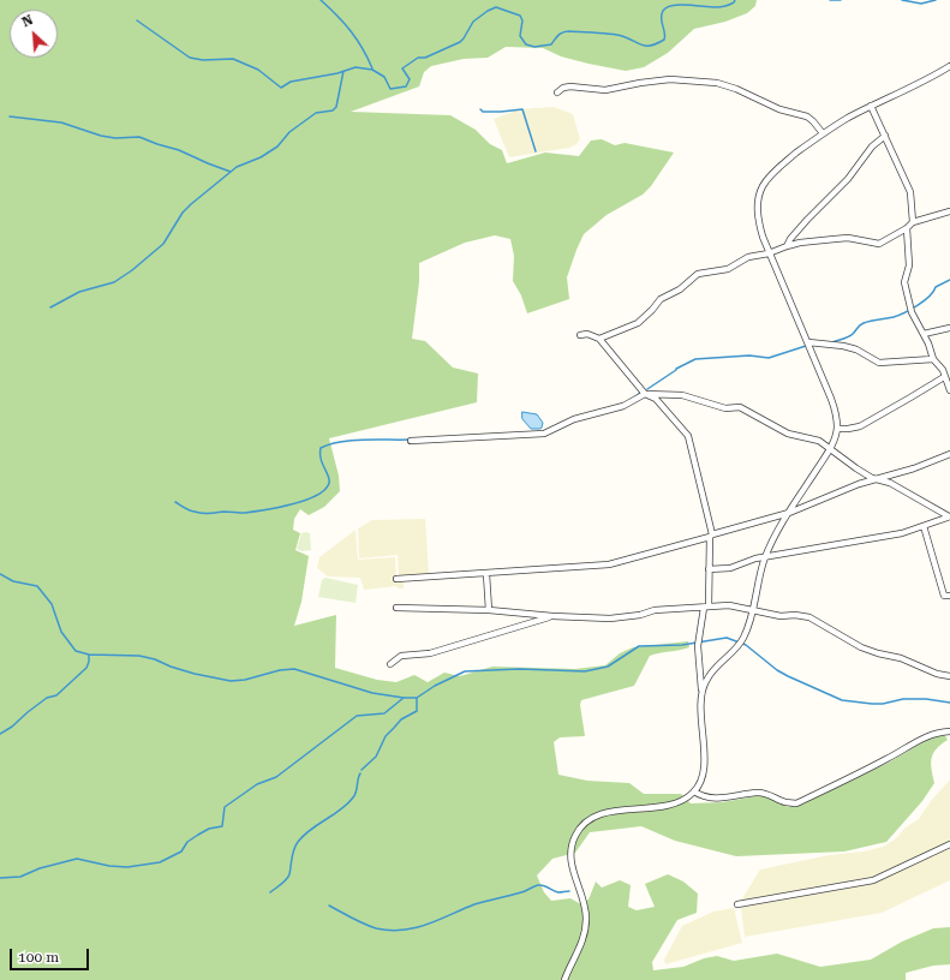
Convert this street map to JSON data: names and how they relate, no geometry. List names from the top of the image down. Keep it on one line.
{"scale_bar":"100 m","north":"top left"}
